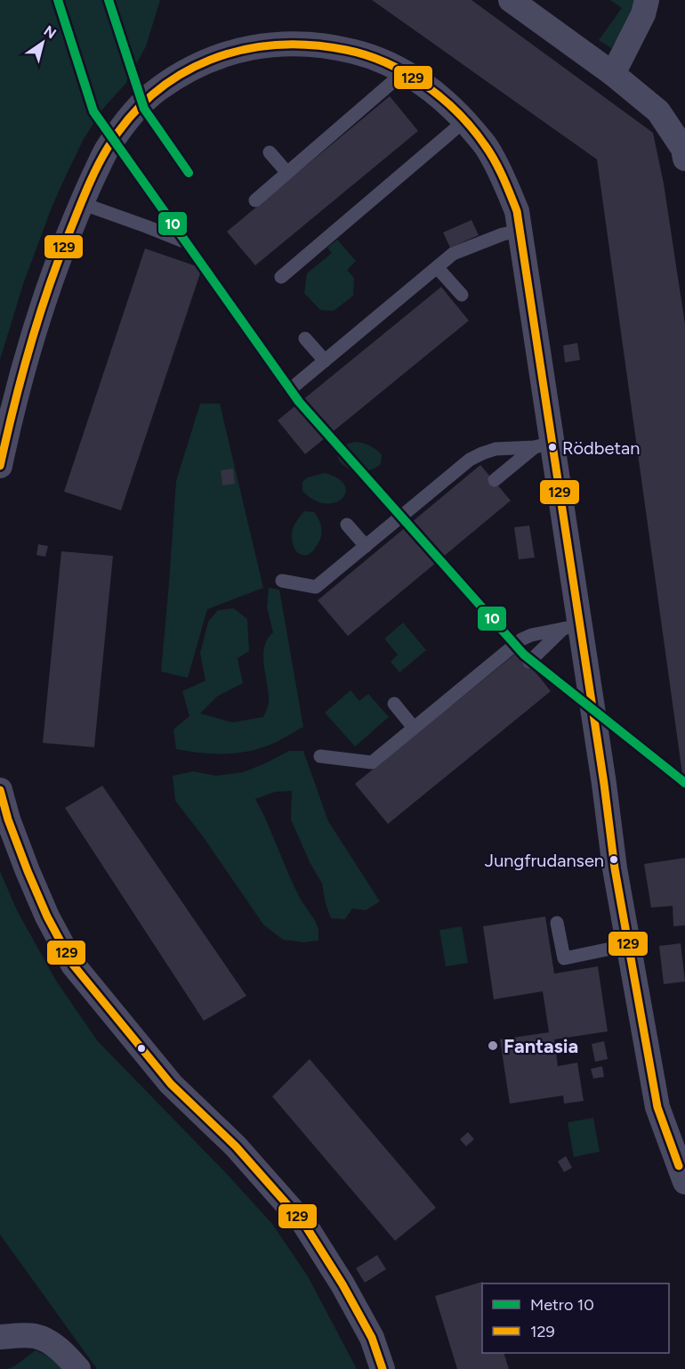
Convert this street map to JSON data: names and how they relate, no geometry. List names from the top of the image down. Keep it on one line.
{"places":["Rödbetan","Jungfrudansen","Fantasia"],"lines":["metro line 10","transit line 129"],"legend":["Metro 10","129"],"north":"top right"}
